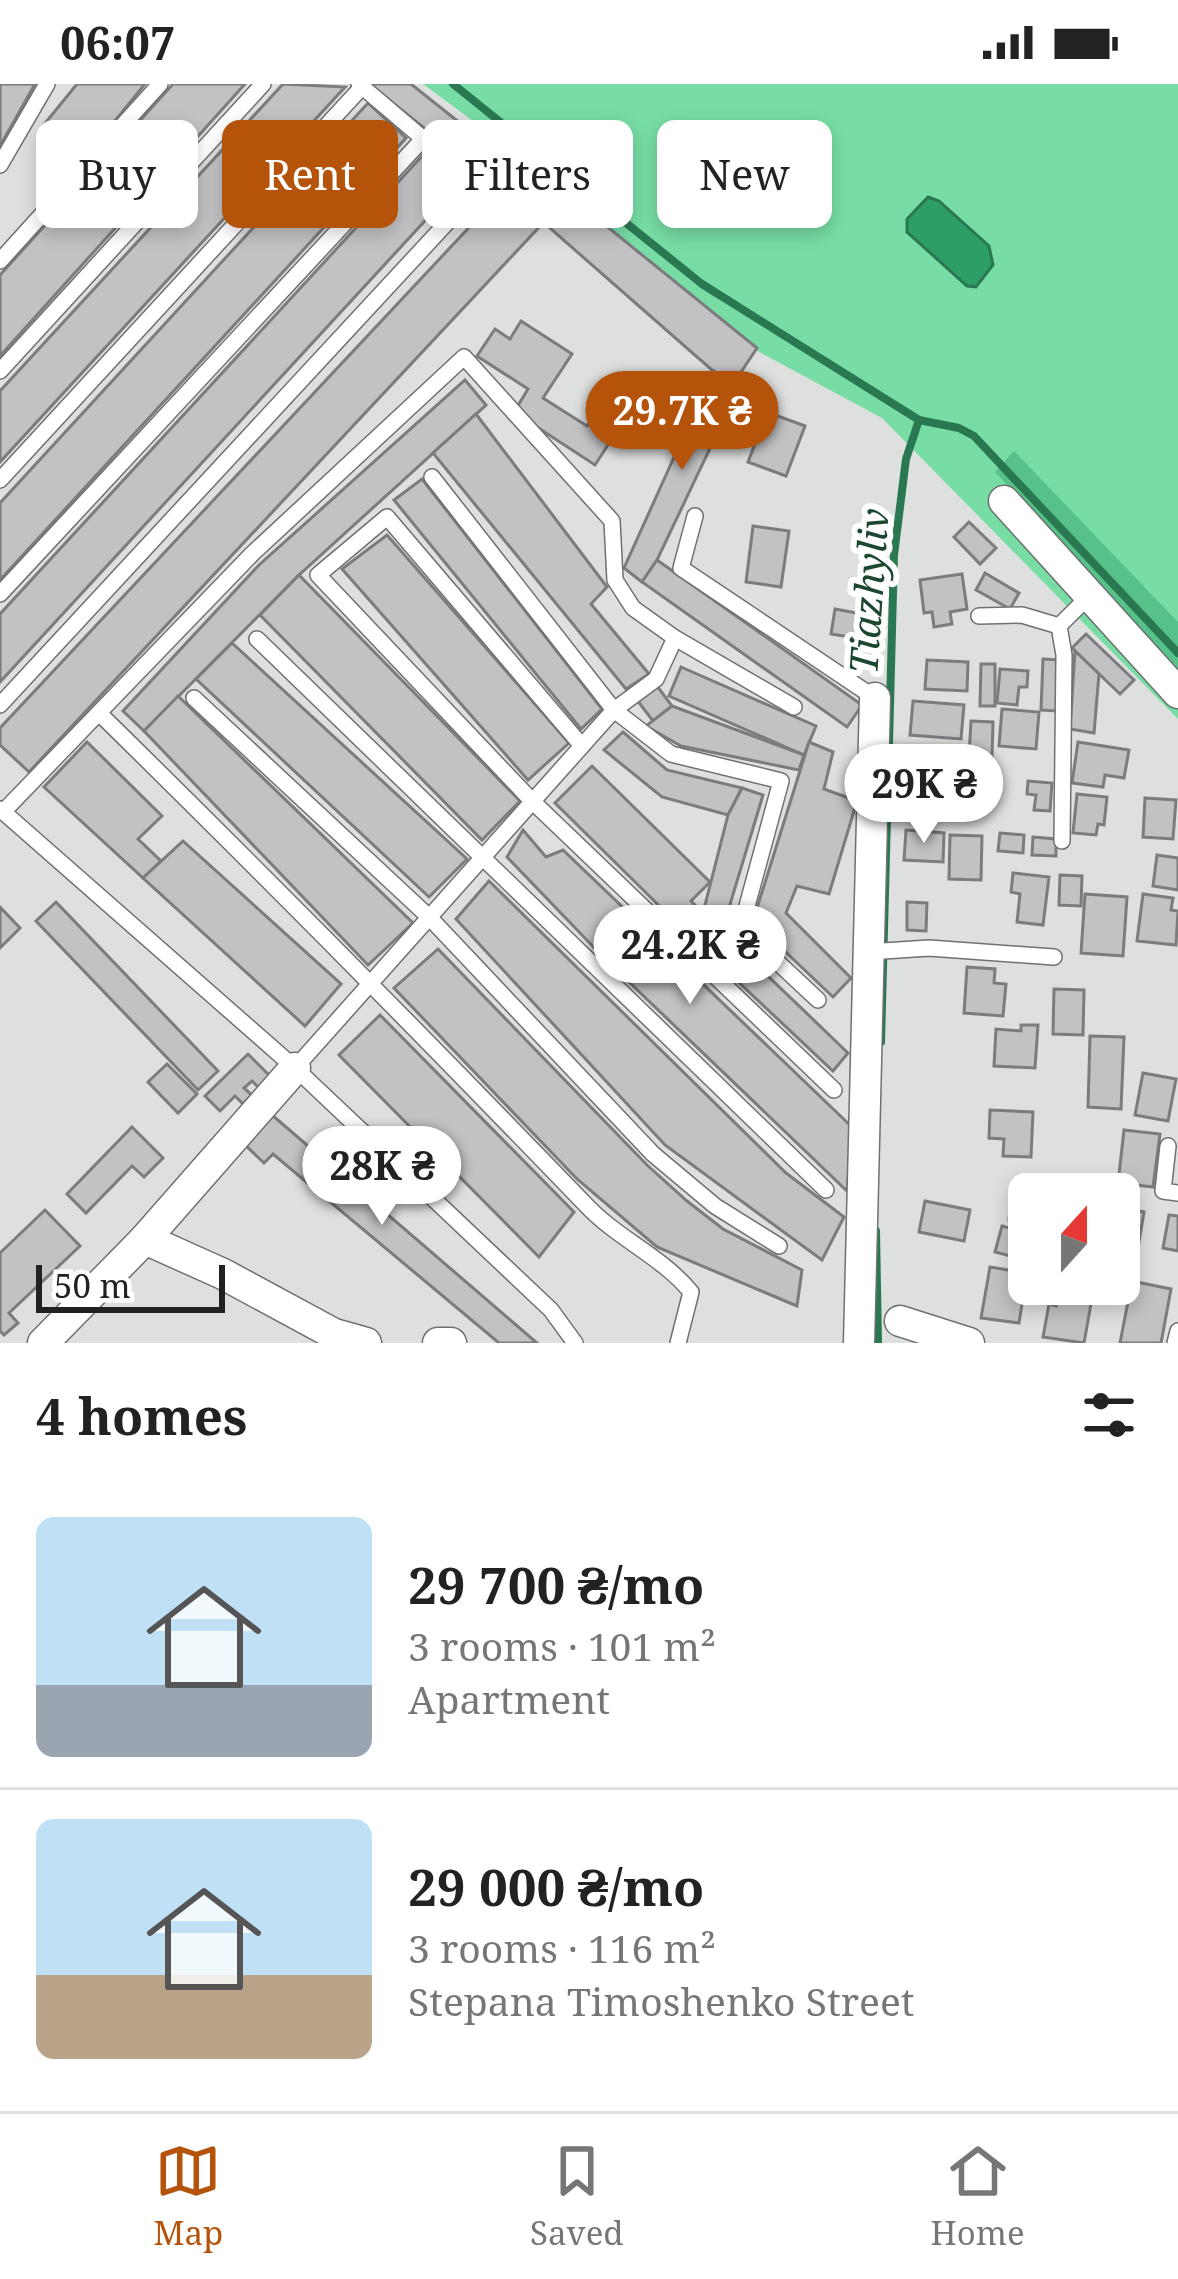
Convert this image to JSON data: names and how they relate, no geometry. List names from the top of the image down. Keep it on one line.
{"water":["Tiazhyliv"],"scale_bar":"50 m","north":"top","page":{"status":"06:07","chip":["Buy","Rent","Filters","New"],"price":["29.7K ₴","29K ₴","24.2K ₴","28K ₴"],"scale":"50 m","heading":"4 homes","list":[{"name":"29 700 ₴/mo","note":"3 rooms · 101 m² · Apartment"},{"name":"29 000 ₴/mo","note":"3 rooms · 116 m² · Stepana Timoshenko Street"}],"tabs":["Map","Saved","Home"]}}
